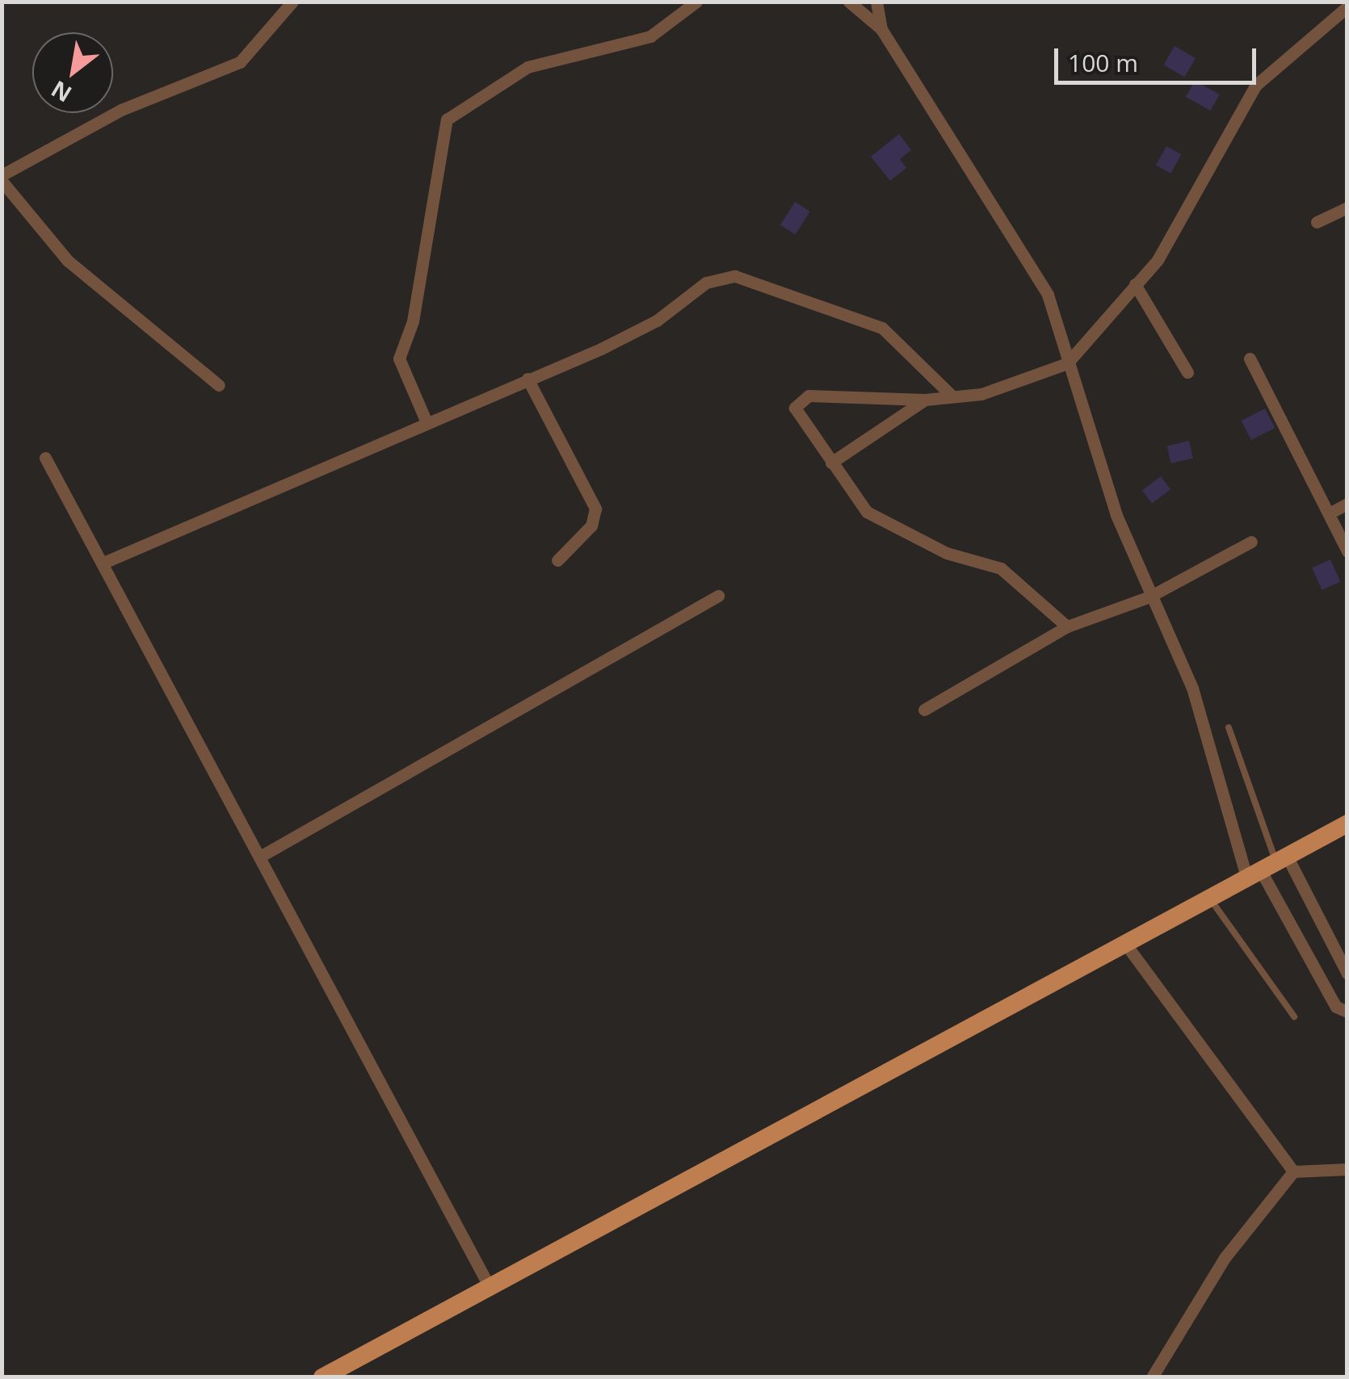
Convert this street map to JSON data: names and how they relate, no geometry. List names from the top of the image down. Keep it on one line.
{"scale_bar":"100 m","north":"bottom left"}
